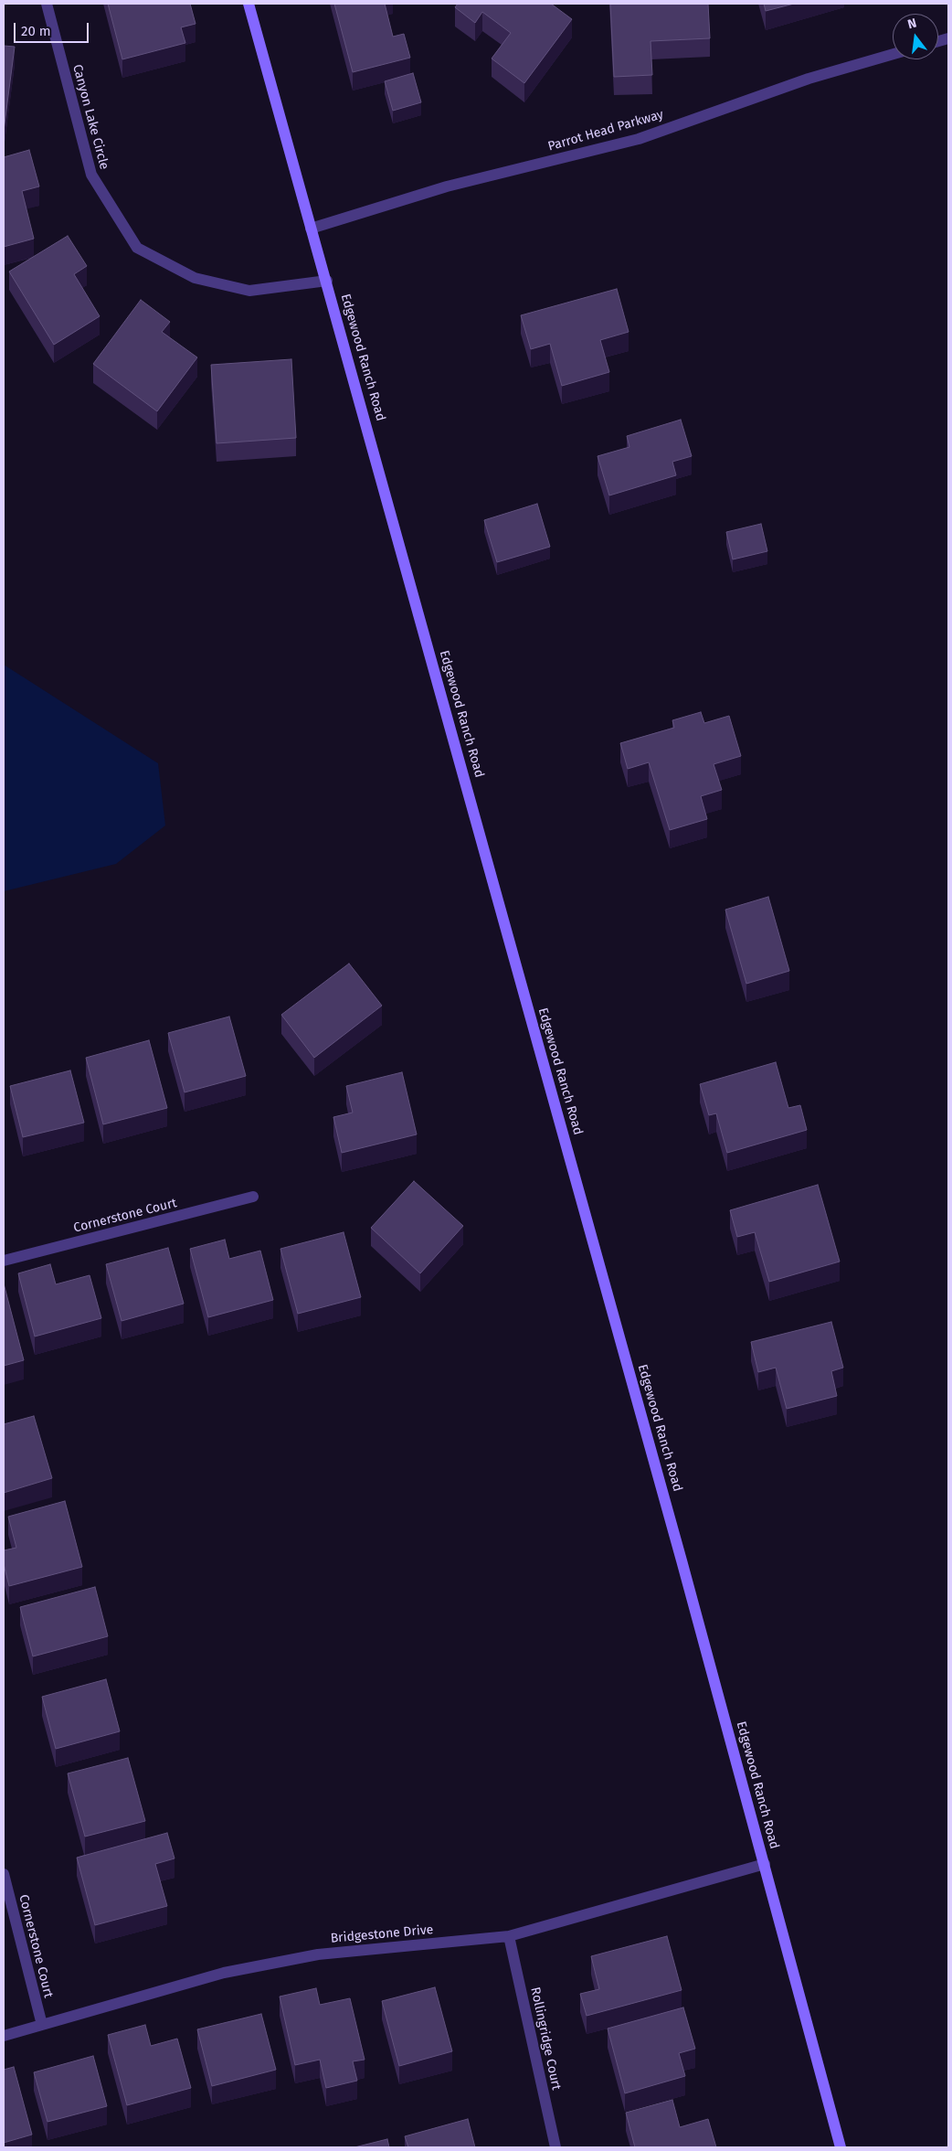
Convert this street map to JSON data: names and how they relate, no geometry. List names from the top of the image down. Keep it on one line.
{"streets":{"street":["Canyon Lake Circle","Parrot Head Parkway","Edgewood Ranch Road","Cornerstone Court","Bridgestone Drive","Rollingridge Court"]},"crossings":[["Canyon Lake Circle","Edgewood Ranch Road"],["Parrot Head Parkway","Edgewood Ranch Road"],["Edgewood Ranch Road","Bridgestone Drive"],["Cornerstone Court","Bridgestone Drive"],["Bridgestone Drive","Rollingridge Court"]],"scale_bar":"20 m","north":"top"}
